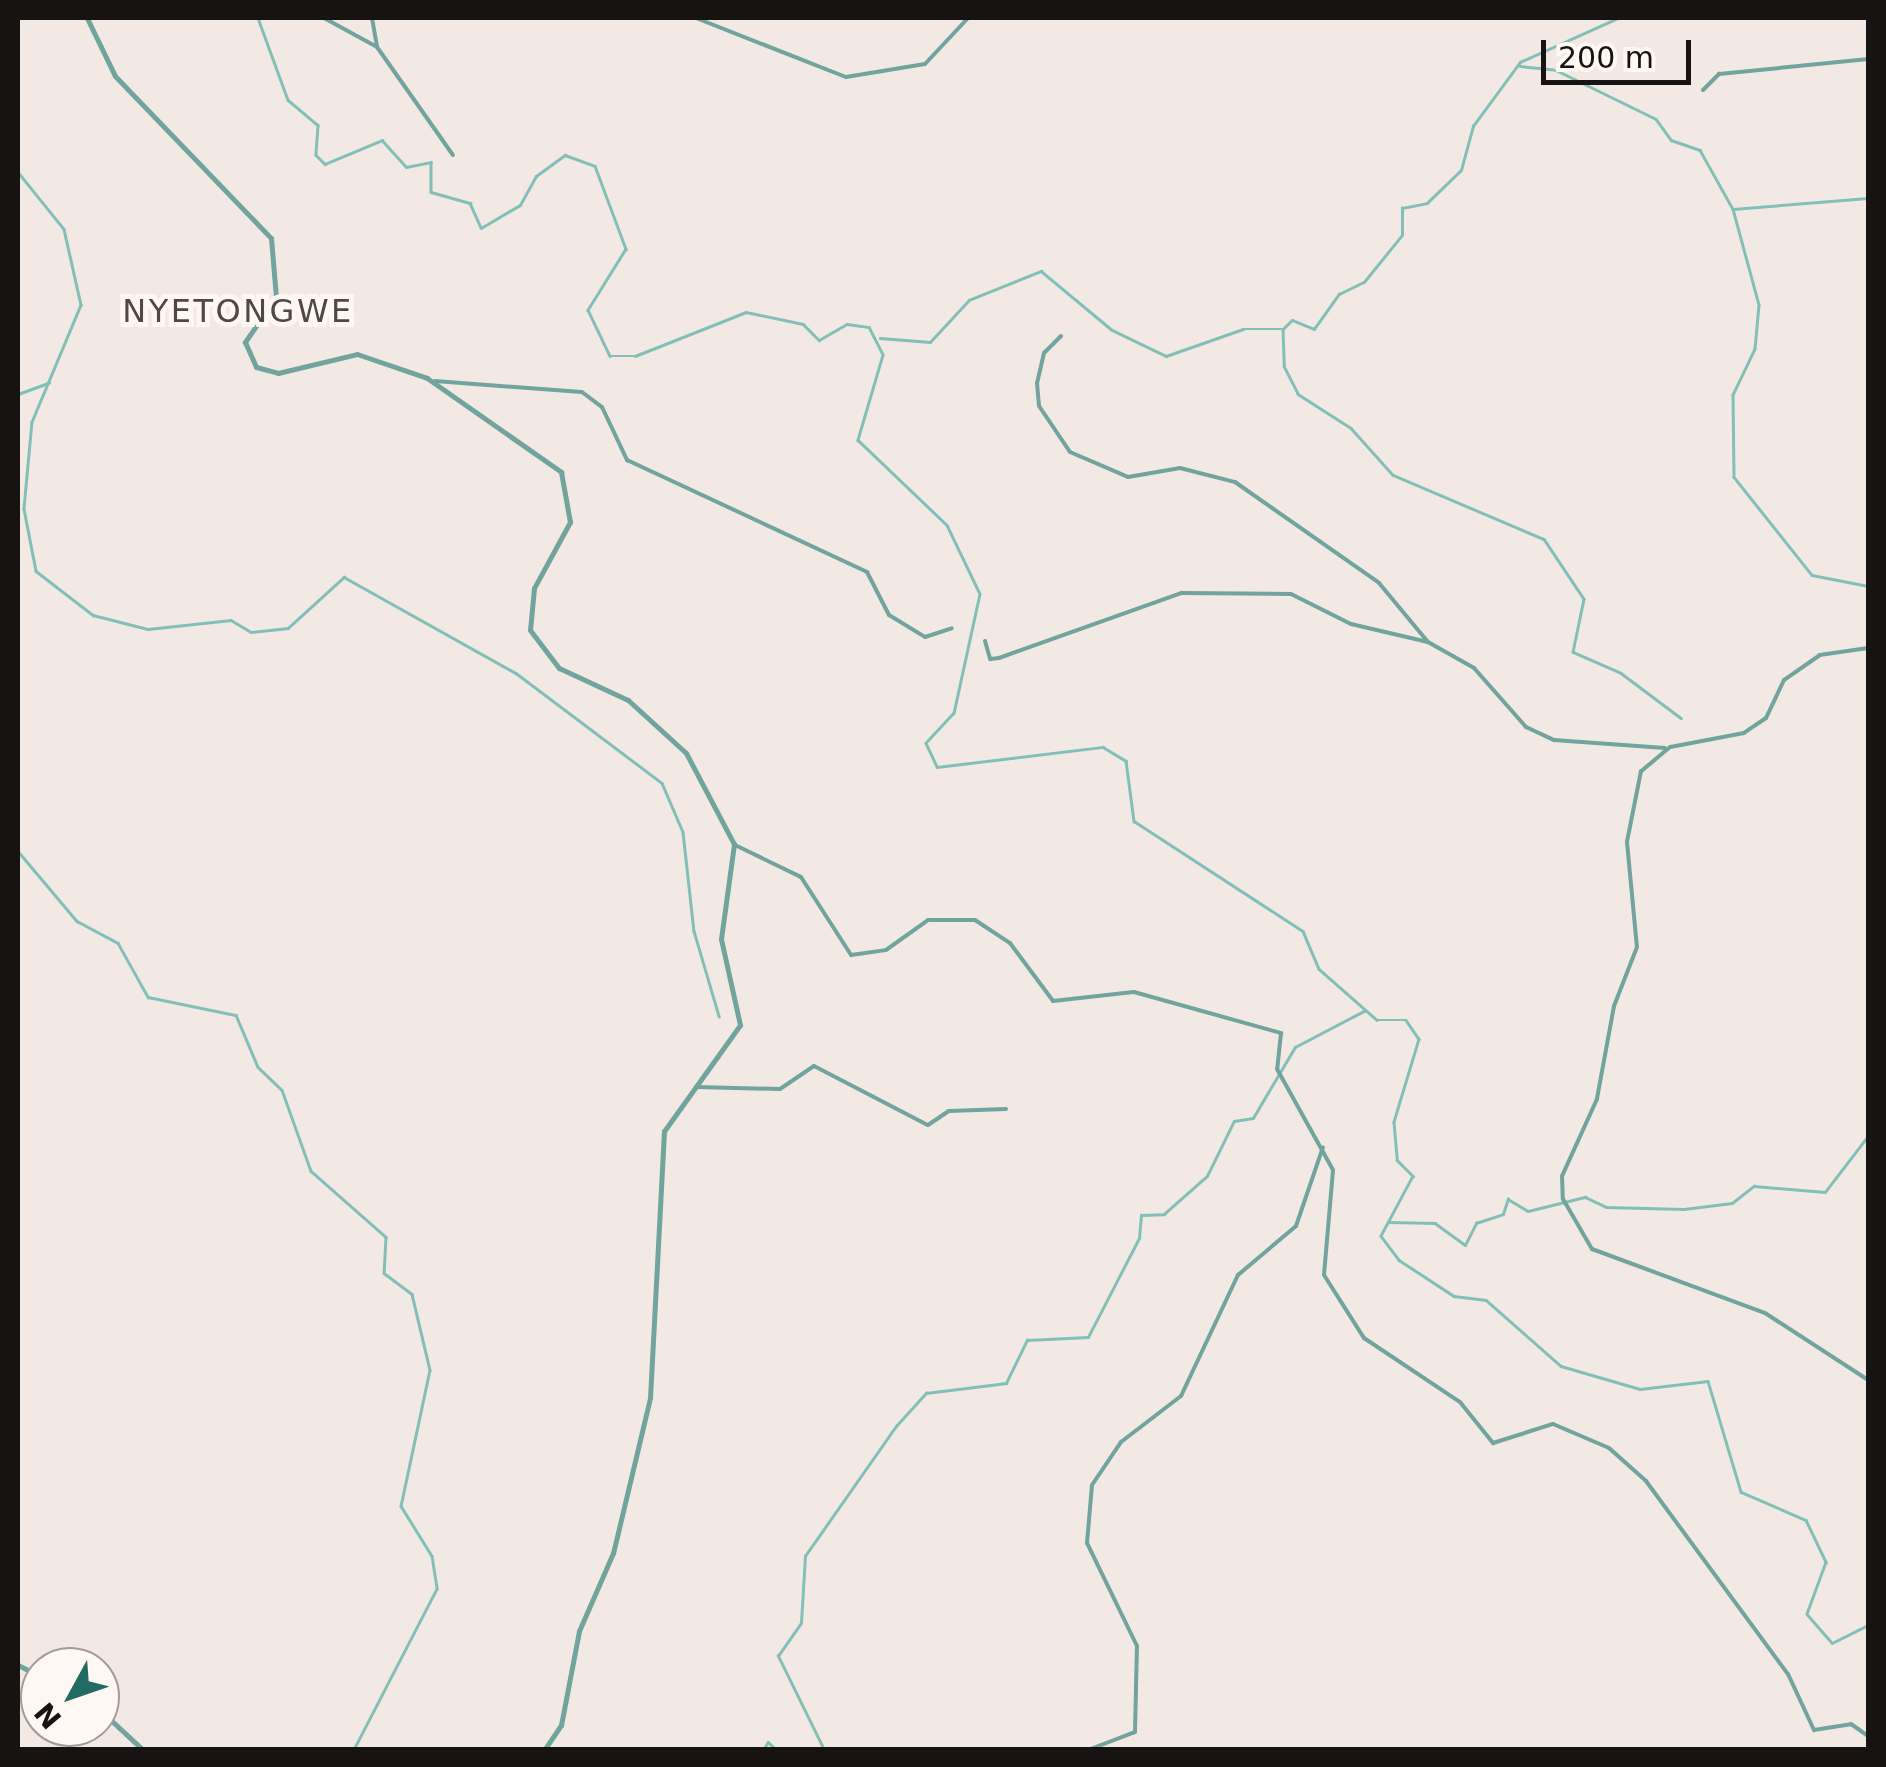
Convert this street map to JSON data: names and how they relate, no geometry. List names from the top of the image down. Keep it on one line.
{"districts":["NYETONGWE"],"scale_bar":"200 m","north":"bottom left"}
